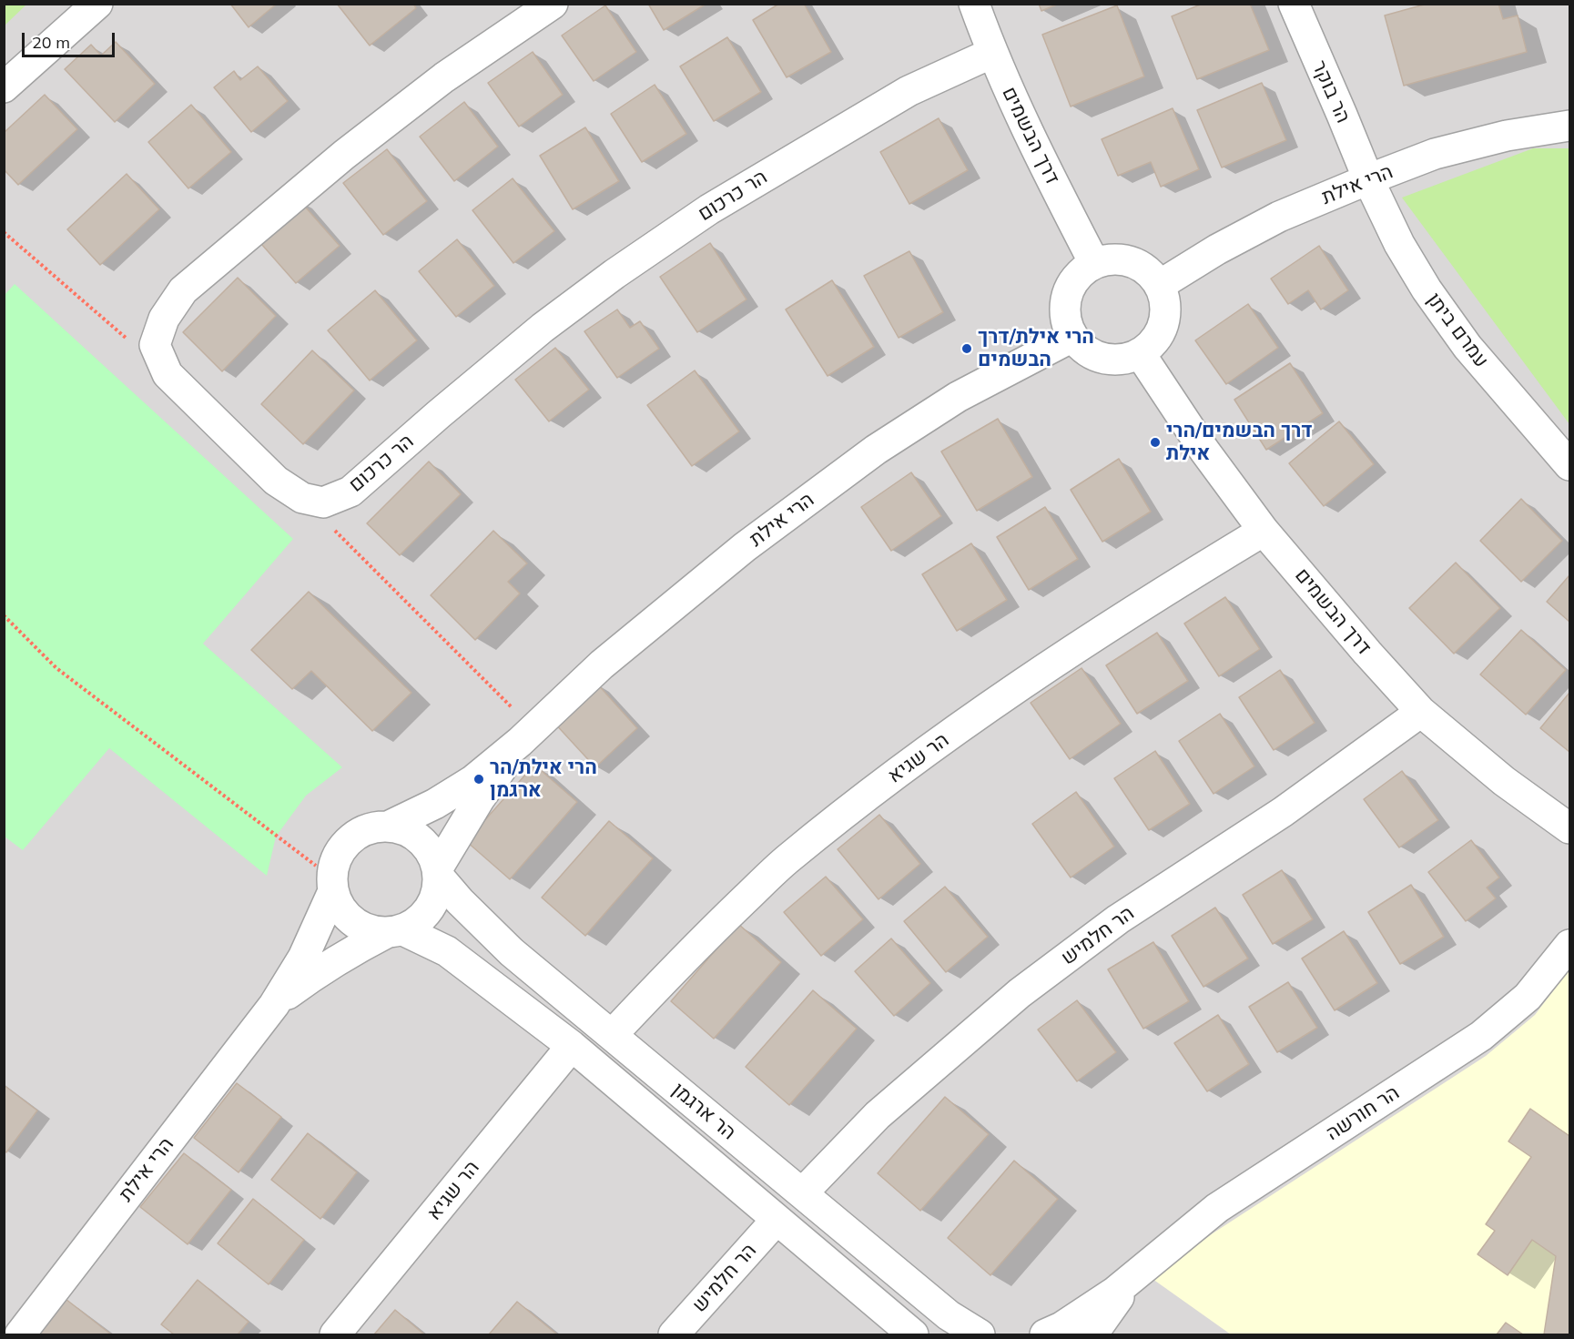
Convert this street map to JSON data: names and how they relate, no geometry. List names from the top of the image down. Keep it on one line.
{"streets":{"street":["הר בוקר","דרך הבשמים","הרי אילת","הר כרכום","עמרם ביתן","הר שגיא","הר חלמיש","הר ארגמן","הר חורשה"]},"crossings":[["הר בוקר","הרי אילת"],["הר בוקר","עמרם ביתן"],["דרך הבשמים","הרי אילת"],["דרך הבשמים","הר כרכום"],["דרך הבשמים","הר שגיא"],["דרך הבשמים","הר חלמיש"],["הרי אילת","עמרם ביתן"],["הרי אילת","הר ארגמן"],["הר שגיא","הר ארגמן"],["הר חלמיש","הר ארגמן"]],"places":["הרי אילת/דרך הבשמים","דרך הבשמים/הרי אילת","הרי אילת/הר ארגמן"],"scale_bar":"20 m"}
